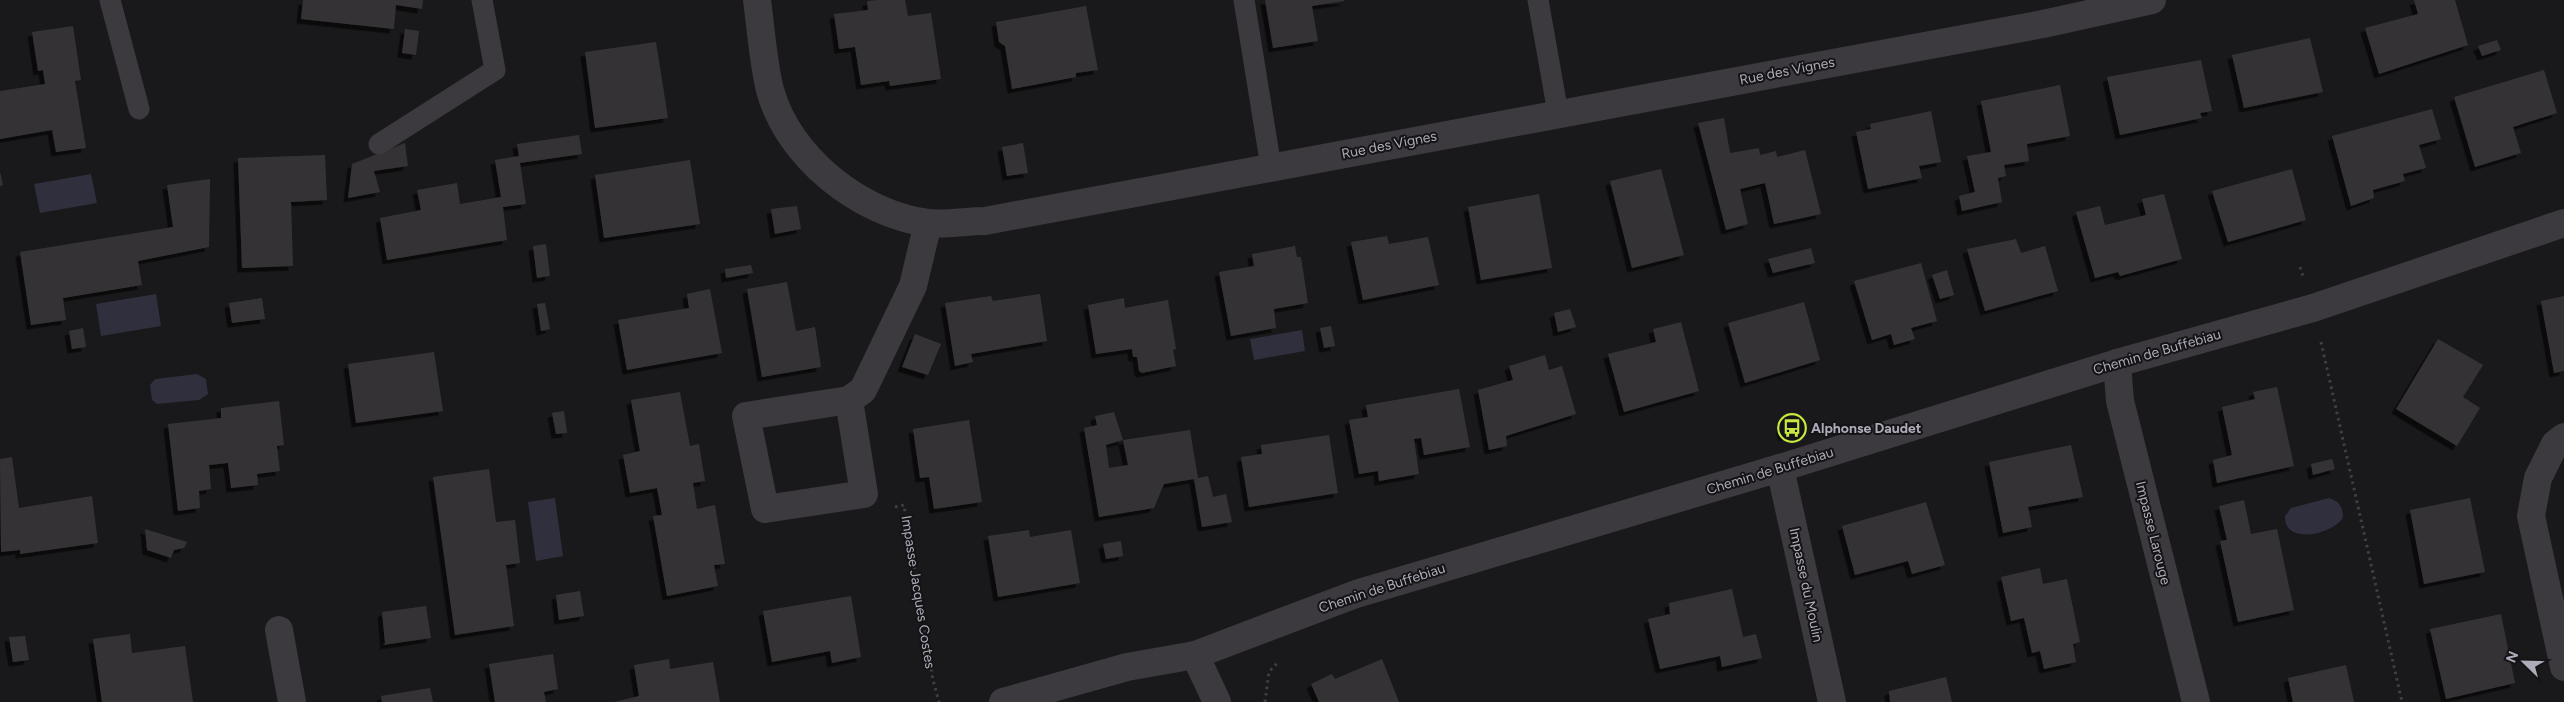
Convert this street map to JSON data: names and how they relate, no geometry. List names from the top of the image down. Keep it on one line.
{"streets":{"street":["Rue des Vignes","Chemin de Buffebiau","Impasse Larouge","Impasse du Moulin"],"path":["Impasse Jacques Costes"]},"crossings":[["Chemin de Buffebiau","Impasse Larouge"],["Chemin de Buffebiau","Impasse du Moulin"]],"places":{"bus stop":["Alphonse Daudet"]},"north":"top left"}
